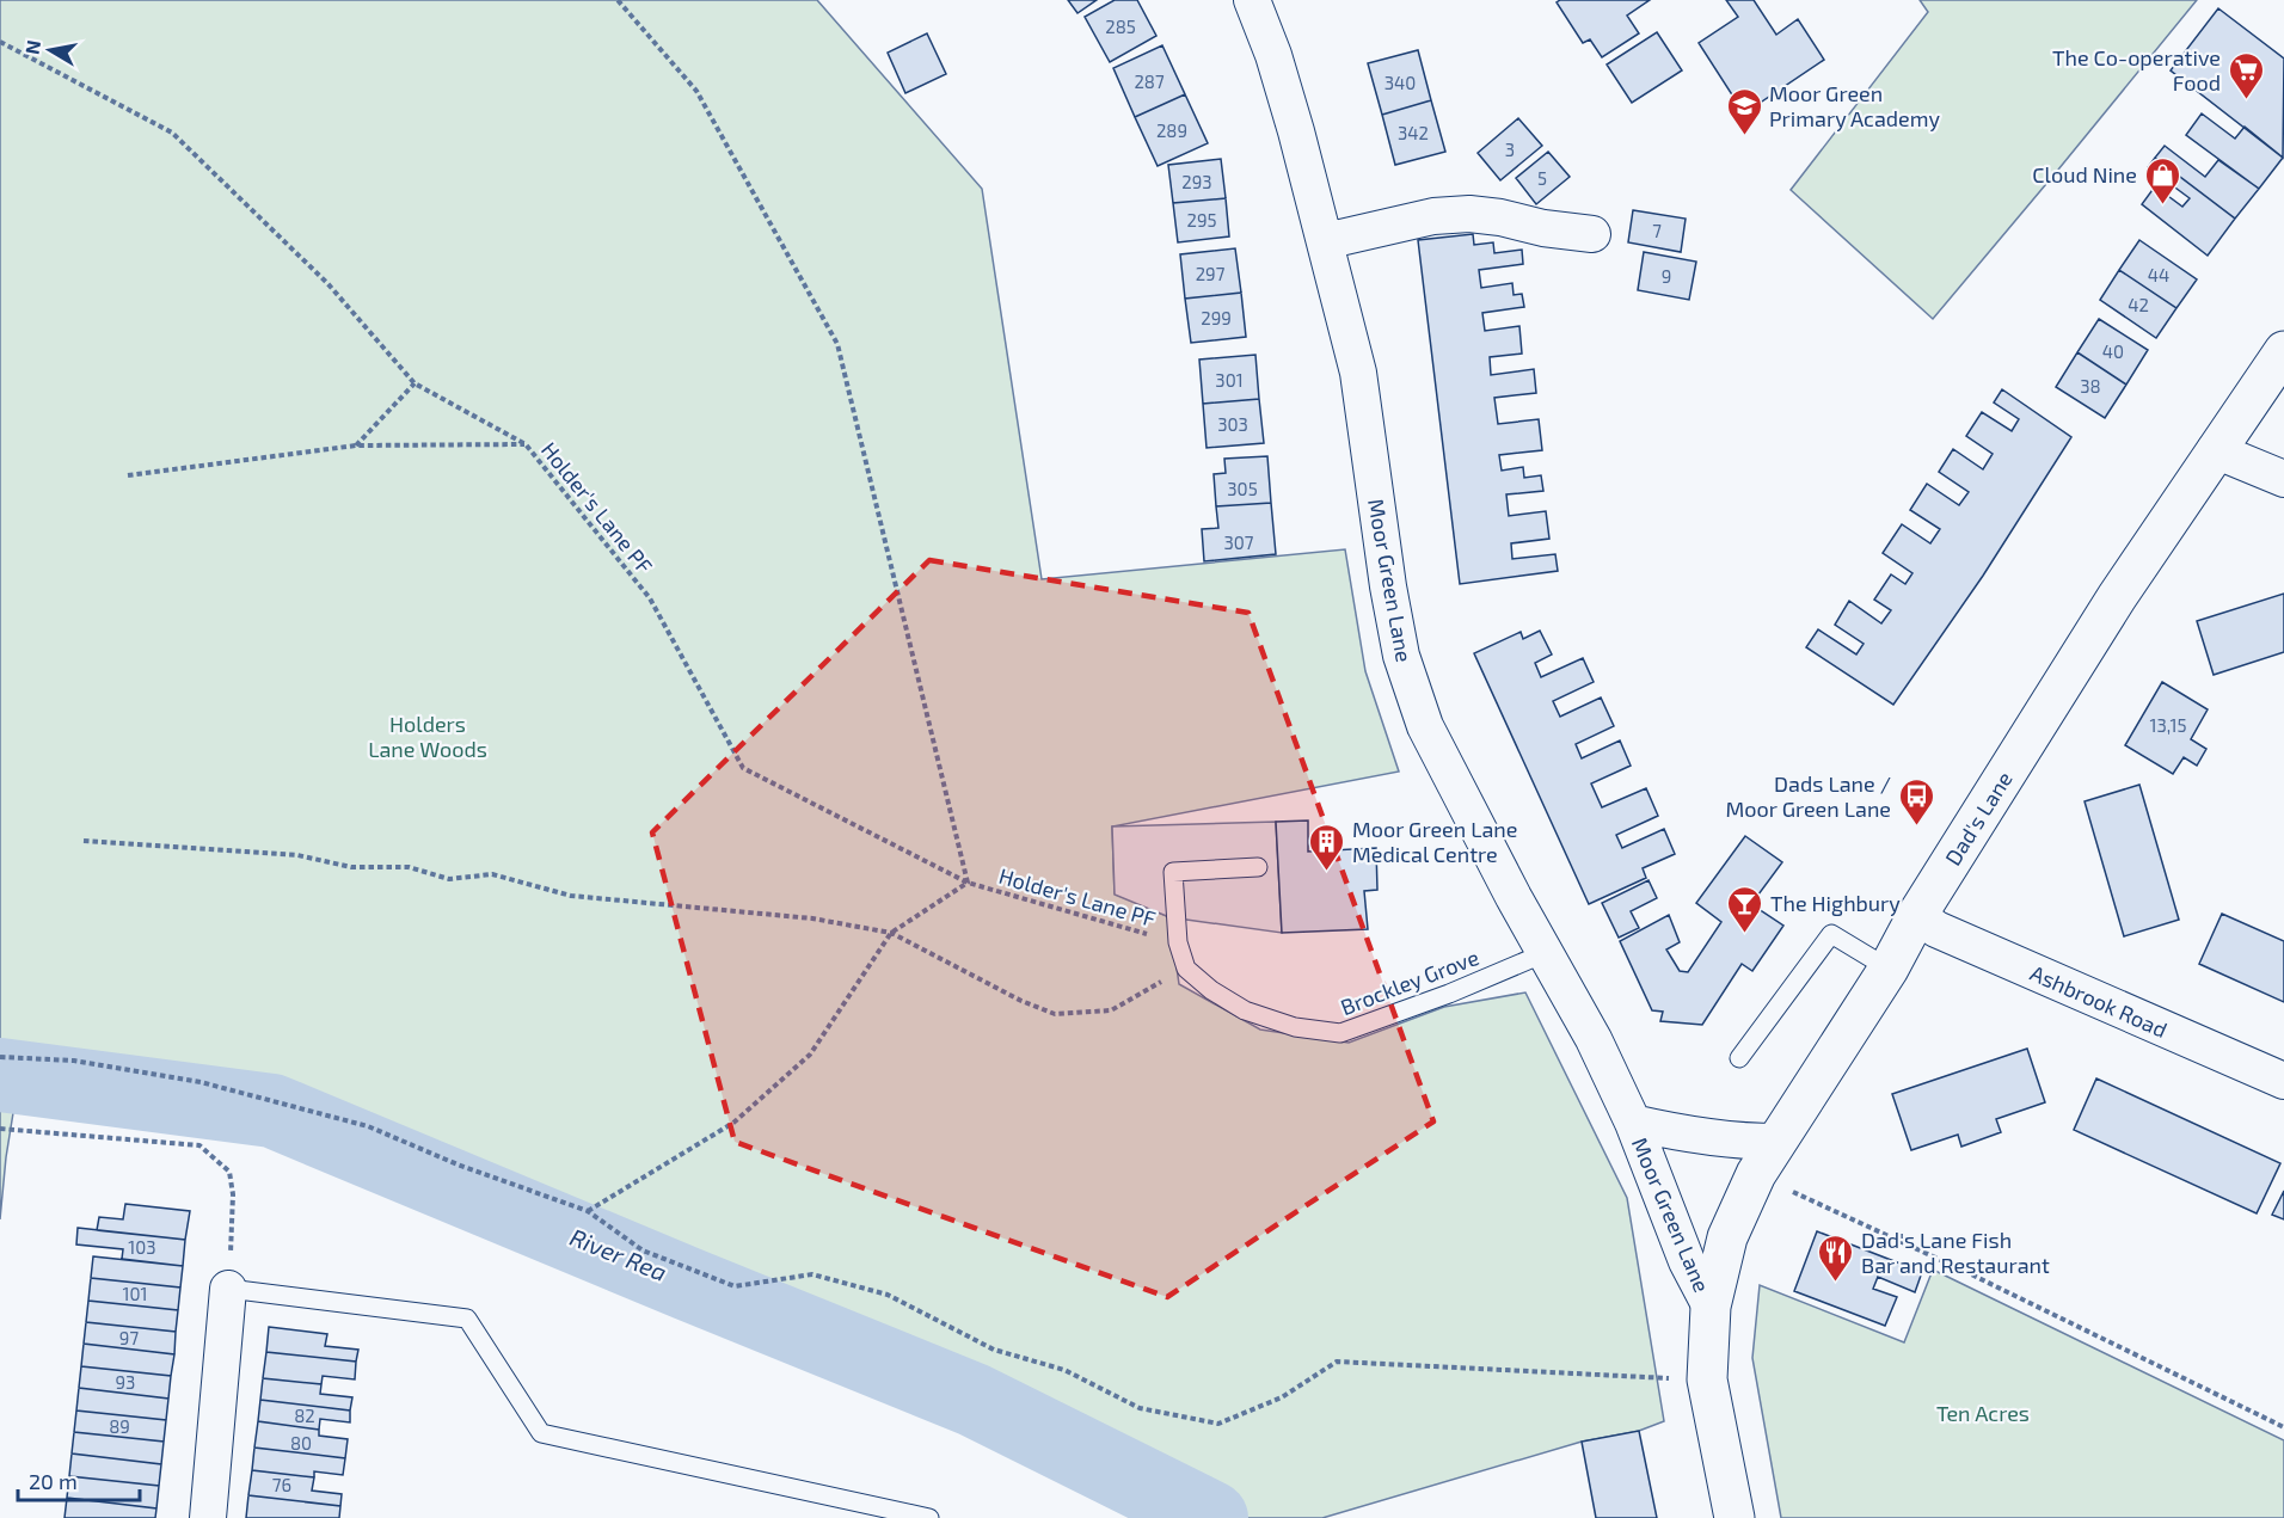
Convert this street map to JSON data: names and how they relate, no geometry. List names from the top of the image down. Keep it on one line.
{"streets":{"street":["Moor Green Lane","Dad's Lane","Ashbrook Road"],"lane":["Brockley Grove"],"path":["Holder's Lane PF"]},"crossings":[["Moor Green Lane","Dad's Lane"],["Moor Green Lane","Brockley Grove"],["Dad's Lane","Ashbrook Road"]],"water":["River Rea"],"parks":["Holders Lane Woods","Ten Acres"],"places":{"supermarket":["The Co-operative Food"],"school or university":["Moor Green Primary Academy"],"shop":["Cloud Nine"],"bus stop":["Dads Lane / Moor Green Lane"],"building":["Moor Green Lane Medical Centre"],"bar":["The Highbury"],"restaurant":["Dad's Lane Fish Bar and Restaurant"]},"house_numbers":["285","287","340","289","342","3","5","293","295","7","297","44","9","42","299","40","301","38","303","305","307","13,15","103","101","97","93","82","89","80","76"],"scale_bar":"20 m","north":"left"}
